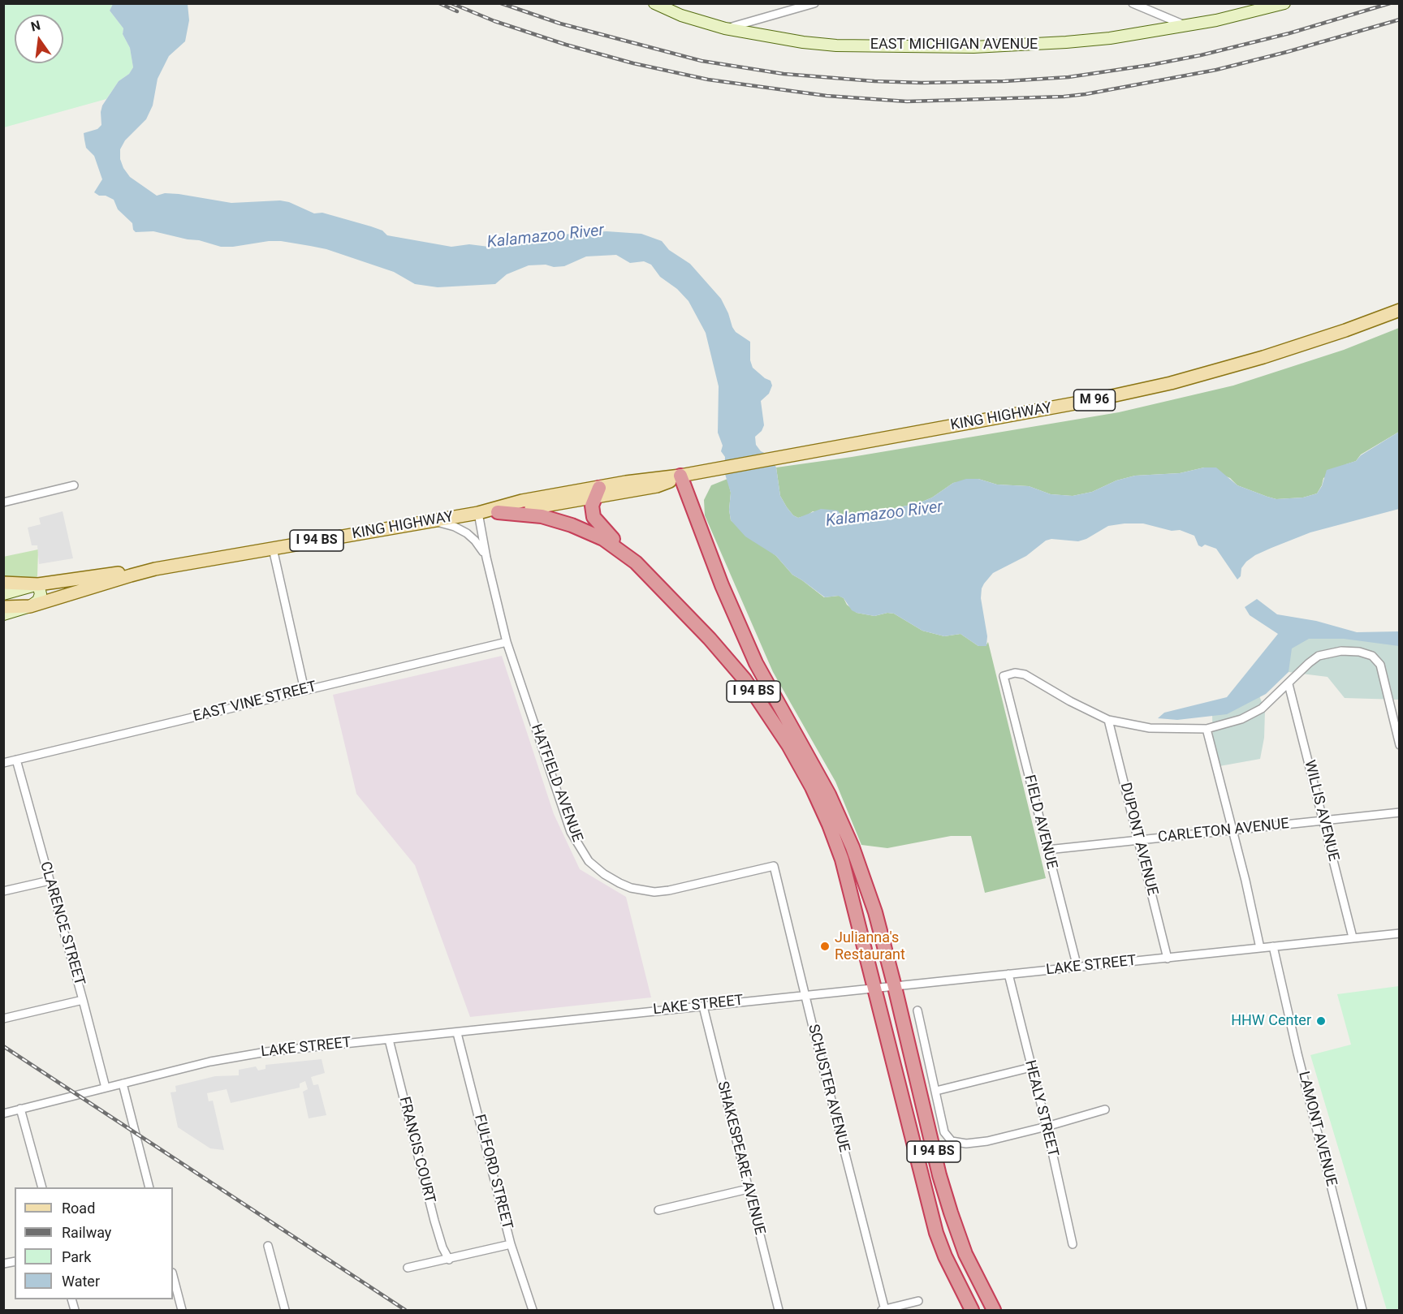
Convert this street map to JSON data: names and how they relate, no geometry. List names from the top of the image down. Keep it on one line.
{"streets":{"highway":["I 94 BS"],"main road":["M 96","KING HIGHWAY"],"street":["EAST MICHIGAN AVENUE","EAST VINE STREET","HATFIELD AVENUE","WILLIS AVENUE","FIELD AVENUE","CARLETON AVENUE","DUPONT AVENUE","CLARENCE STREET","LAKE STREET","SCHUSTER AVENUE","HEALY STREET","LAMONT AVENUE","FRANCIS COURT","SHAKESPEARE AVENUE","FULFORD STREET"]},"crossings":[["KING HIGHWAY","I 94 BS"],["KING HIGHWAY","HATFIELD AVENUE"],["I 94 BS","LAKE STREET"],["EAST VINE STREET","HATFIELD AVENUE"],["EAST VINE STREET","CLARENCE STREET"],["HATFIELD AVENUE","SCHUSTER AVENUE"],["WILLIS AVENUE","CARLETON AVENUE"],["WILLIS AVENUE","LAKE STREET"],["FIELD AVENUE","CARLETON AVENUE"],["FIELD AVENUE","DUPONT AVENUE"],["FIELD AVENUE","LAKE STREET"],["CARLETON AVENUE","DUPONT AVENUE"],["DUPONT AVENUE","LAKE STREET"],["CLARENCE STREET","LAKE STREET"],["LAKE STREET","SCHUSTER AVENUE"],["LAKE STREET","HEALY STREET"],["LAKE STREET","LAMONT AVENUE"],["LAKE STREET","FRANCIS COURT"],["LAKE STREET","SHAKESPEARE AVENUE"],["LAKE STREET","FULFORD STREET"]],"water":["Kalamazoo River"],"places":["Julianna's Restaurant","HHW Center"],"legend":["Road","Railway","Park","Water"],"north":"top"}
